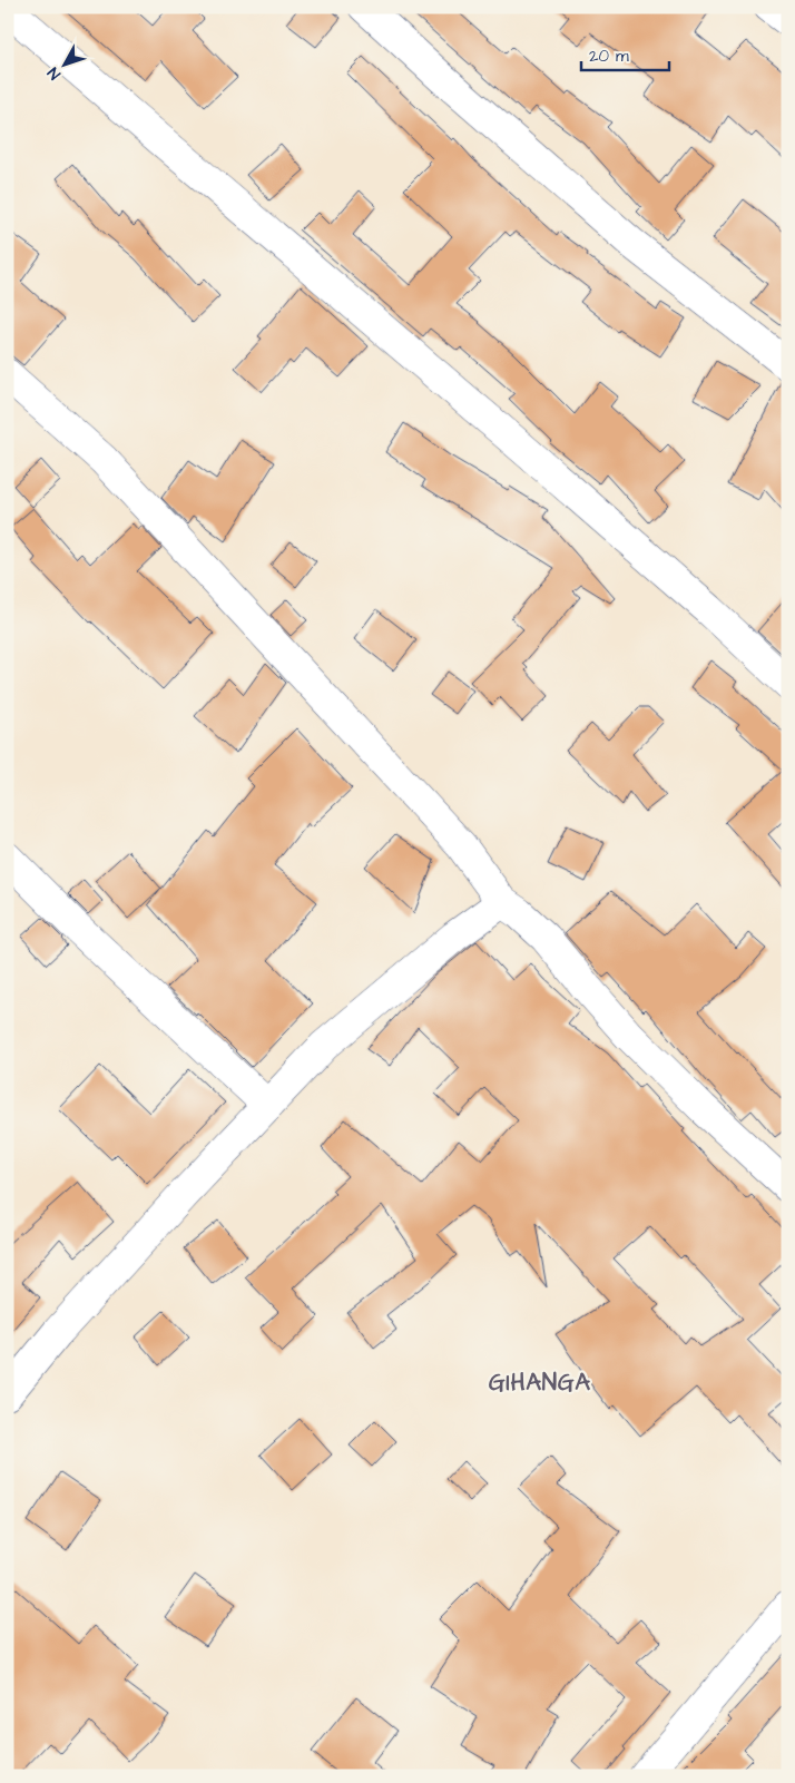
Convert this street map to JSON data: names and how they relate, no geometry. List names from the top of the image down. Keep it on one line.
{"districts":["GIHANGA"],"scale_bar":"20 m","north":"bottom left"}
